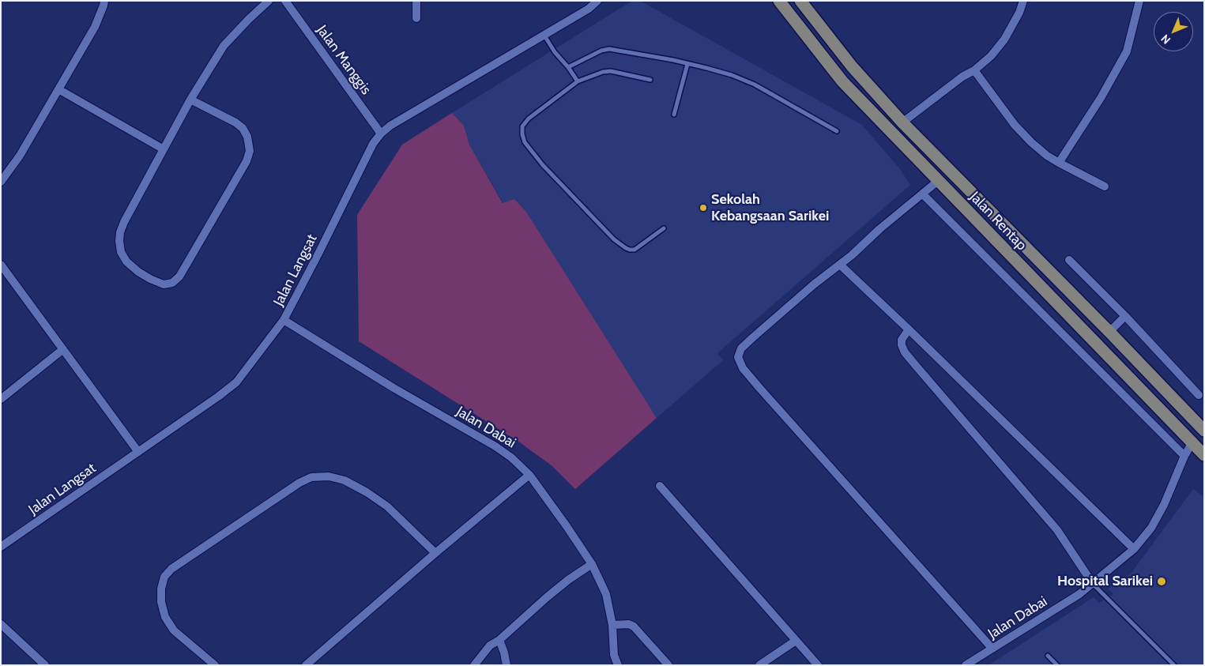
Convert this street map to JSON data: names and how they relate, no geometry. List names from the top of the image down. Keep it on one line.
{"streets":{"main road":["Jalan Rentap"],"street":["Jalan Manggis","Jalan Langsat","Jalan Dabai"]},"crossings":[["Jalan Manggis","Jalan Langsat"],["Jalan Rentap","Jalan Dabai"],["Jalan Langsat","Jalan Dabai"]],"places":["Sekolah Kebangsaan Sarikei","Hospital Sarikei"],"north":"bottom left"}
